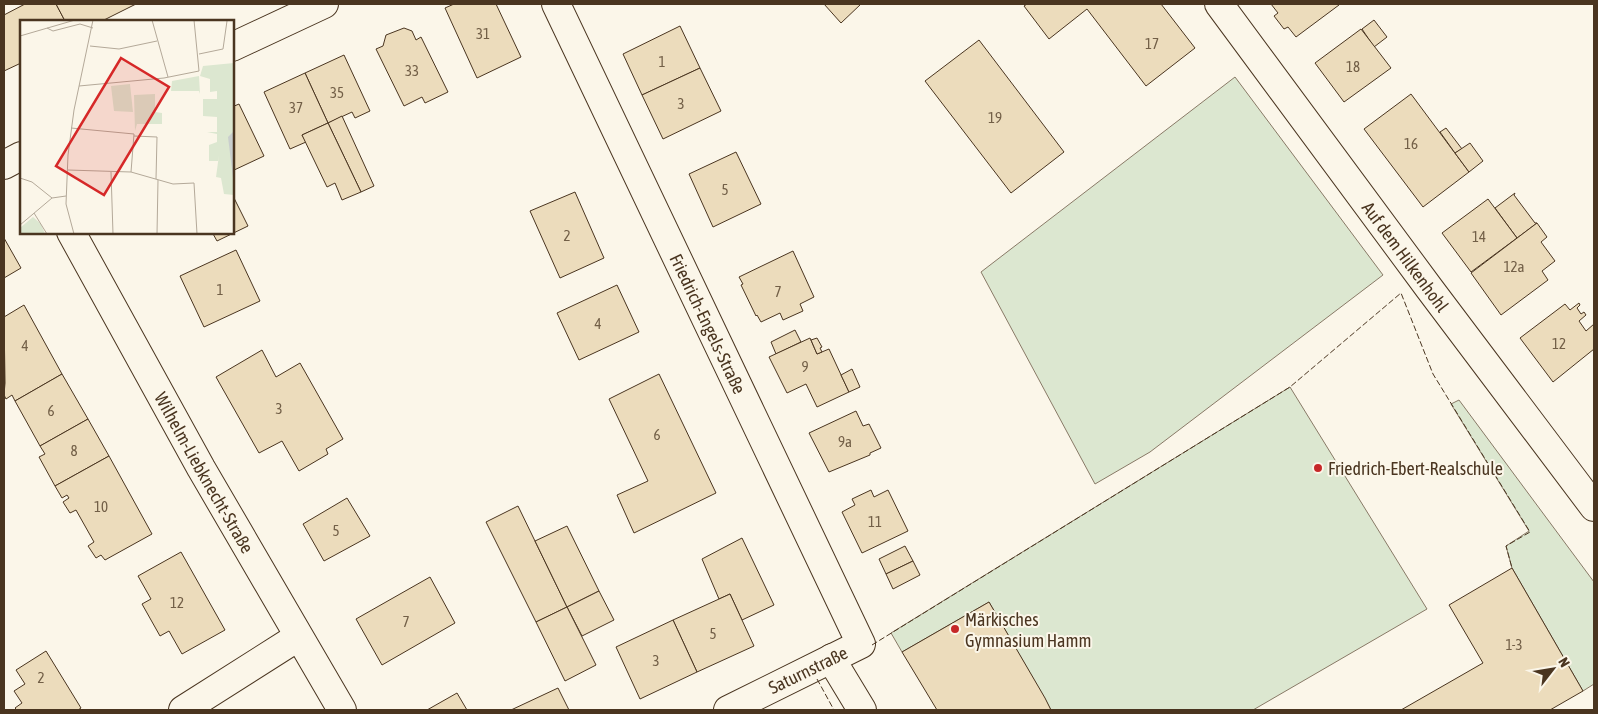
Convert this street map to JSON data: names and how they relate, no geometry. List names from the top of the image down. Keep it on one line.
{"streets":{"street":["Auf dem Hilkenhohl","Friedrich-Engels-Straße","Wilhelm-Liebknecht-Straße","Saturnstraße"]},"crossings":[["Friedrich-Engels-Straße","Saturnstraße"]],"places":["Friedrich-Ebert-Realschule","Märkisches Gymnasium Hamm"],"house_numbers":["31","17","1","18","33","35","3","37","19","16","5","2","14","12a","1","7","4","12","4","9","3","6","6","9a","8","10","11","5","12","7","5","1-3","3","2"],"north":"top right"}
